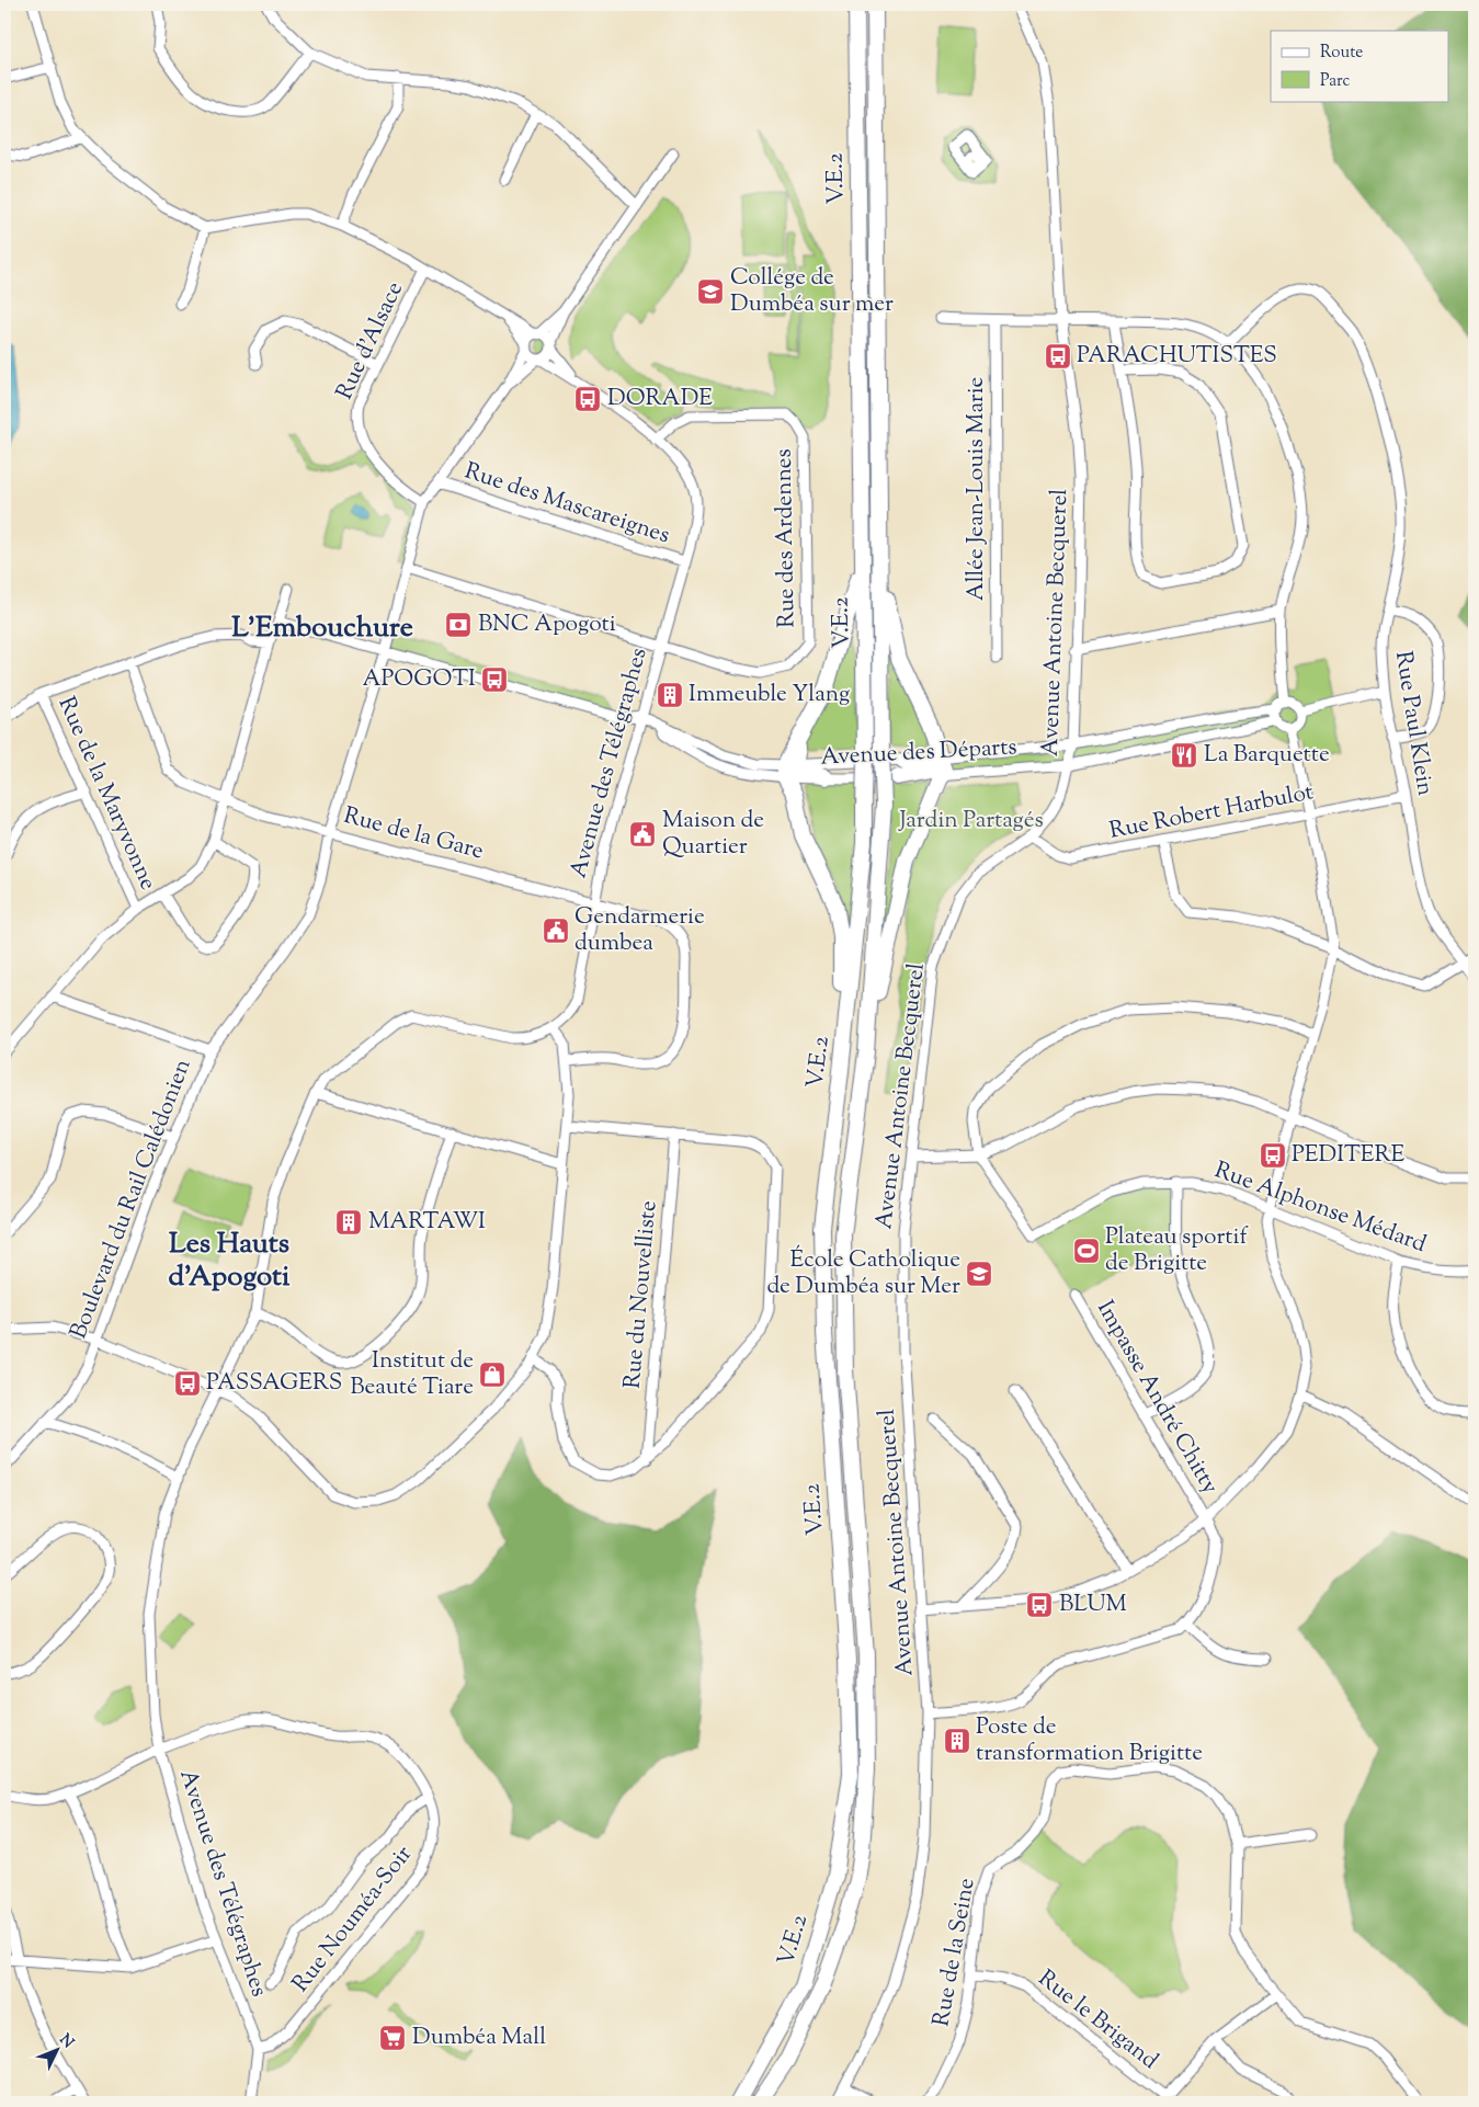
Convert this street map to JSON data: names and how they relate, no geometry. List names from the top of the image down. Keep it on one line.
{"streets":{"highway":["V.E.2"],"street":["Rue d'Alsace","Allée Jean-Louis Marie","Rue des Mascareignes","Rue des Ardennes","Avenue Antoine Becquerel","Rue Paul Klein","Avenue des Départs","Avenue des Télégraphes","Rue de la Maryvonne","Rue Robert Harbulot","Rue de la Gare","Boulevard du Rail Calédonien","Rue Alphonse Médard","Rue du Nouvelliste","Impasse André Chitty","Rue Nouméa-Soir","Rue de la Seine","Rue le Brigand"]},"crossings":[["Rue d'Alsace","Boulevard du Rail Calédonien"],["Rue des Mascareignes","Avenue des Télégraphes"],["Rue des Ardennes","Avenue des Télégraphes"],["Avenue Antoine Becquerel","Avenue des Départs"],["Avenue Antoine Becquerel","Rue Robert Harbulot"],["Rue Paul Klein","Rue Robert Harbulot"],["Avenue des Télégraphes","Rue de la Gare"],["Avenue des Télégraphes","Rue Nouméa-Soir"],["Rue de la Gare","Boulevard du Rail Calédonien"],["Rue de la Seine","Rue le Brigand"]],"districts":["L'Embouchure","Les Hauts d'Apogoti"],"parks":["Jardin Partagés"],"places":{"school or university":["Collége de Dumbéa sur mer","École Catholique de Dumbéa sur Mer"],"bus stop":["PARACHUTISTES","DORADE","APOGOTI","PEDITERE","PASSAGERS","BLUM"],"bank":["BNC Apogoti"],"building":["Immeuble Ylang","MARTAWI","Poste de transformation Brigitte"],"restaurant":["La Barquette"],"public building":["Maison de Quartier","Gendarmerie dumbea"],"sports":["Plateau sportif de Brigitte"],"shop":["Institut de Beauté Tiare"],"supermarket":["Dumbéa Mall"]},"legend":["Route","Parc"],"north":"top right"}
